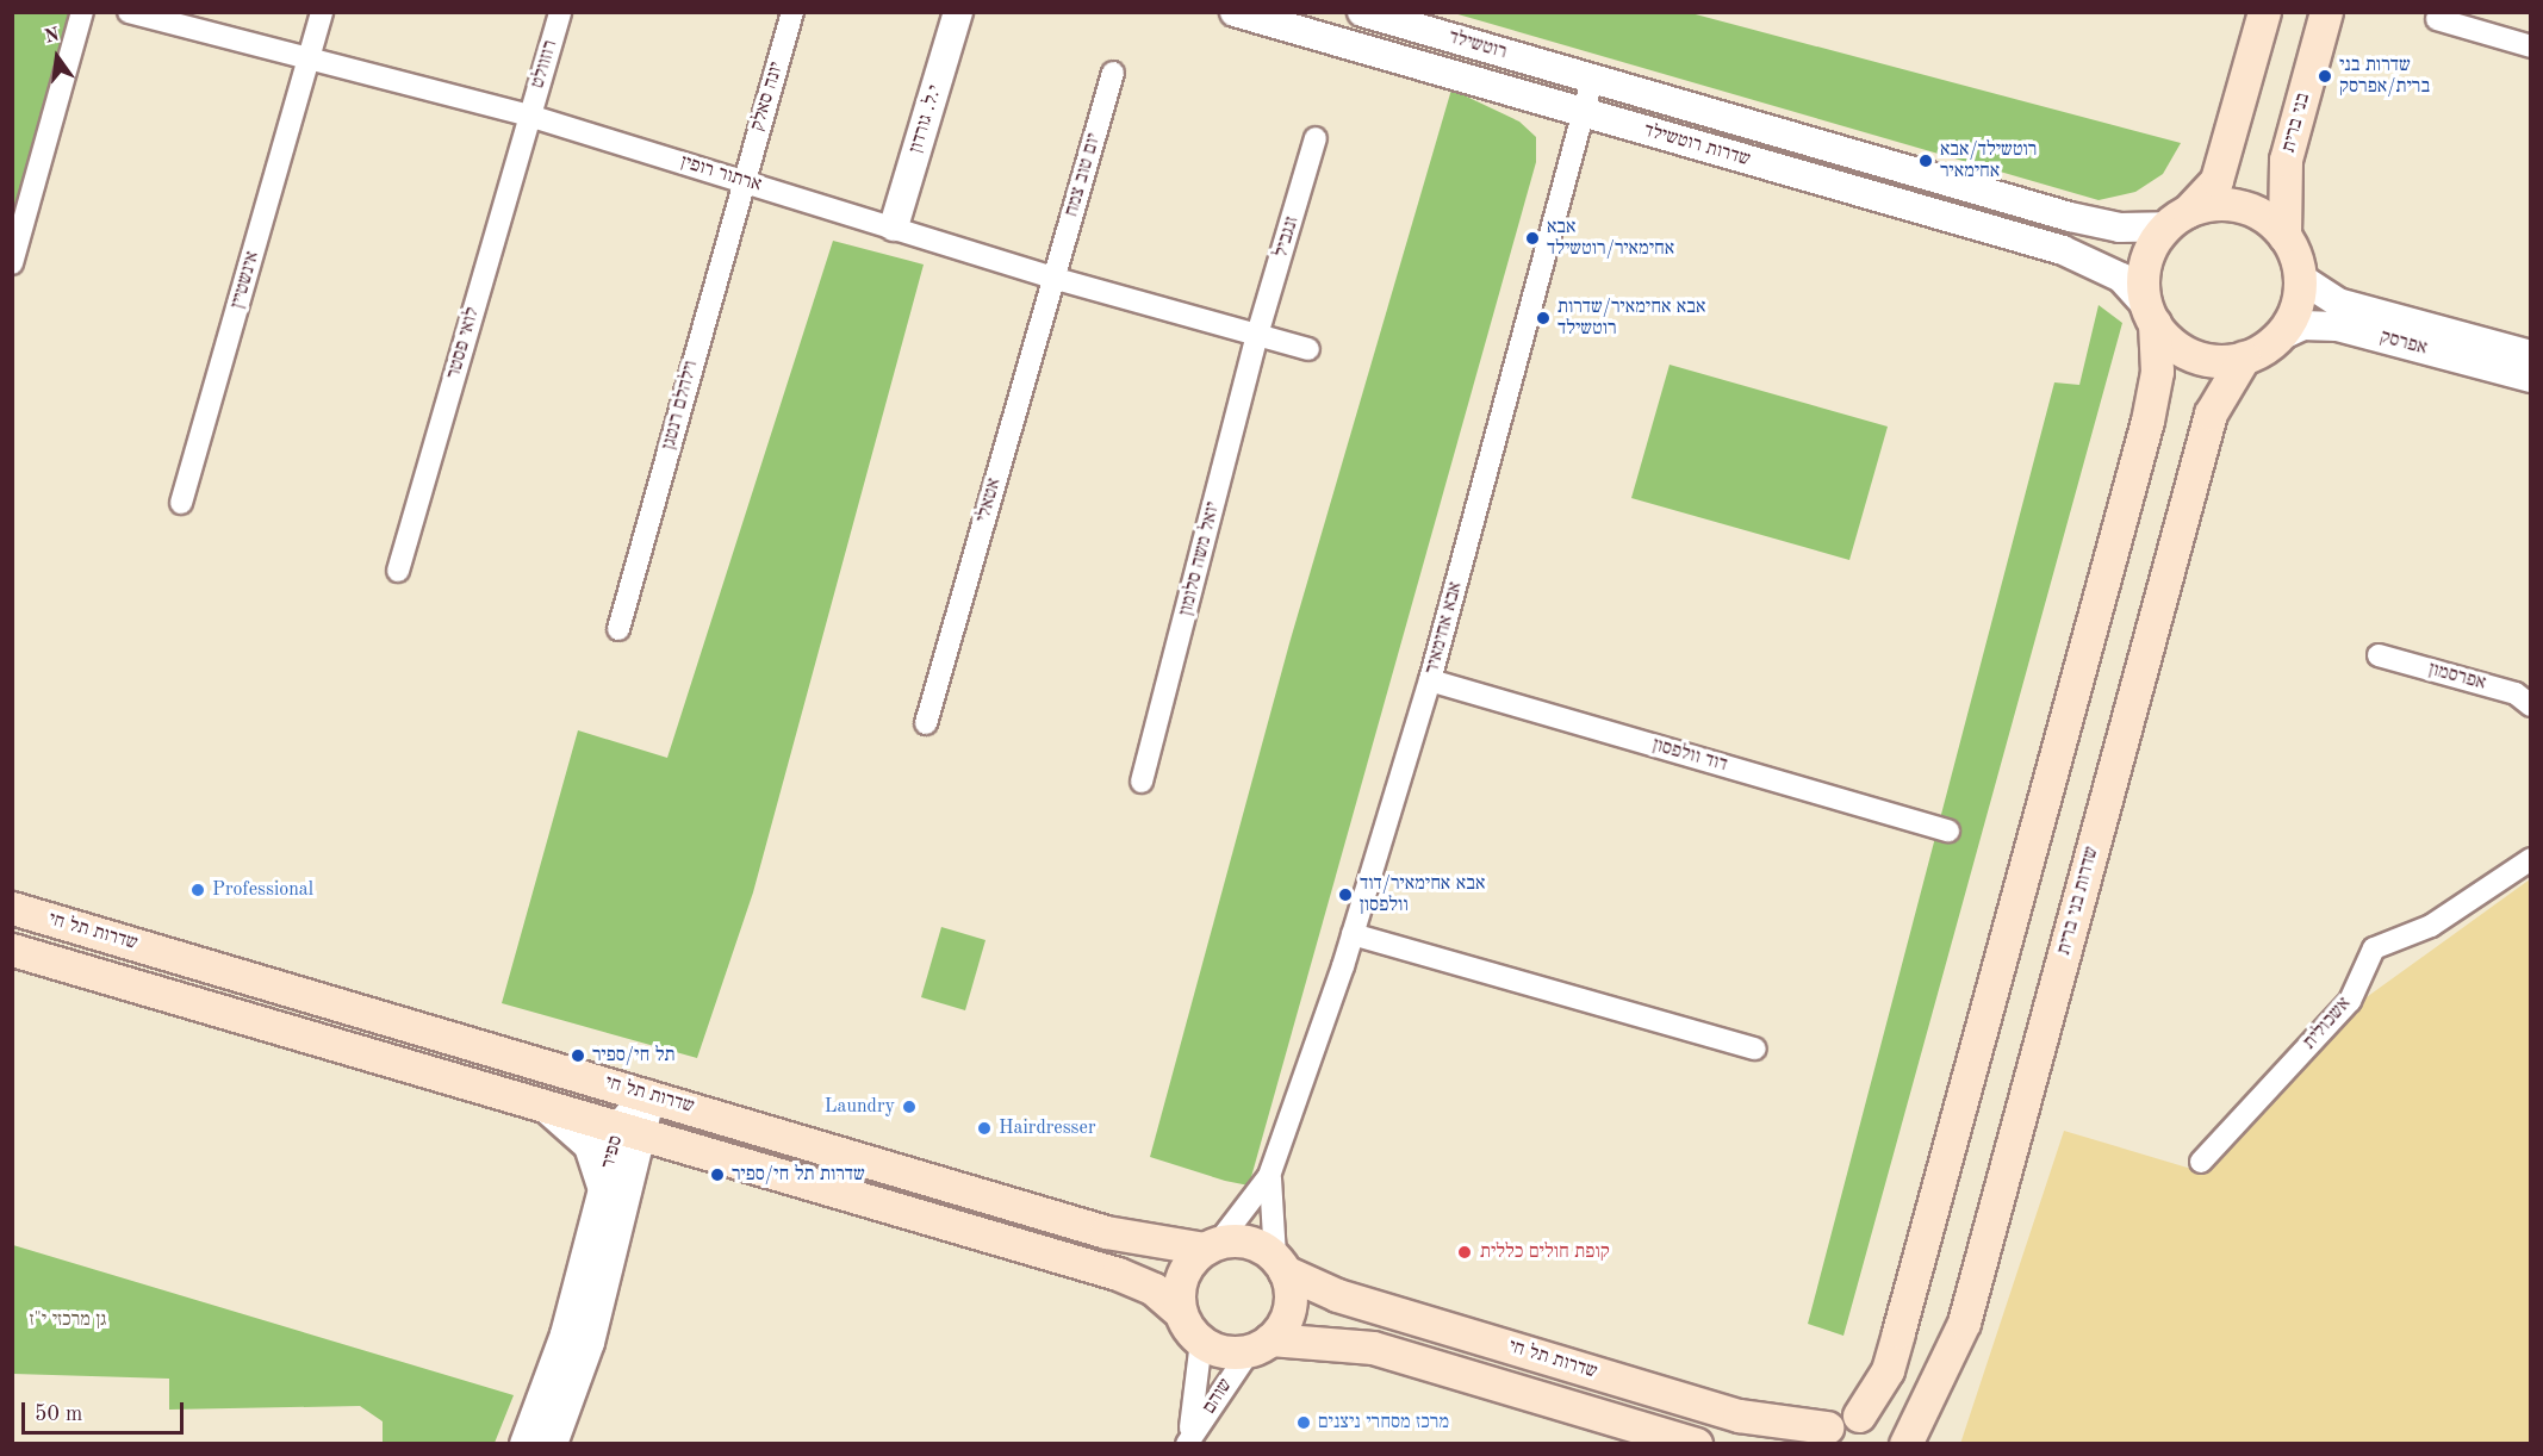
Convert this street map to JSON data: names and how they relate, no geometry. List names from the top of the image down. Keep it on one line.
{"streets":{"main road":["בני ברית","שדרות בני ברית","שדרות תל חי"],"street":["רוטשילד","רוזוולט","יונה סאלק","י.ל. גורדון","שדרות רוטשילד","ארתור רופין","יום טוב צמח","זנגביל","אינשטיין","לואי פסטר","אפרסק","וילהלם רנטגן","אטאלי","יואל משה סלומון","אבא אחימאיר","אפרסמון","דוד וולפסון","אשכולית","ספיר","שוהם"]},"crossings":[["רוטשילד","שדרות רוטשילד"],["רוטשילד","אבא אחימאיר"],["רוזוולט","ארתור רופין"],["רוזוולט","לואי פסטר"],["יונה סאלק","ארתור רופין"],["יונה סאלק","וילהלם רנטגן"],["י.ל. גורדון","ארתור רופין"],["בני ברית","שדרות רוטשילד"],["בני ברית","אפרסק"],["בני ברית","שדרות בני ברית"],["שדרות רוטשילד","אפרסק"],["שדרות רוטשילד","אבא אחימאיר"],["שדרות רוטשילד","שדרות בני ברית"],["ארתור רופין","יום טוב צמח"],["ארתור רופין","זנגביל"],["ארתור רופין","אינשטיין"],["ארתור רופין","לואי פסטר"],["ארתור רופין","וילהלם רנטגן"],["ארתור רופין","אטאלי"],["ארתור רופין","יואל משה סלומון"],["יום טוב צמח","אטאלי"],["זנגביל","יואל משה סלומון"],["אפרסק","שדרות בני ברית"],["אבא אחימאיר","דוד וולפסון"],["אבא אחימאיר","שדרות תל חי"],["אבא אחימאיר","שוהם"],["שדרות תל חי","ספיר"],["שדרות תל חי","שוהם"]],"parks":["גן מרכזי י\"ז"],"places":["שדרות בני ברית/אפרסק","רוטשילד/אבא אחימאיר","אבא אחימאיר/רוטשילד","אבא אחימאיר/שדרות רוטשילד","Professional","אבא אחימאיר/דוד וולפסון","תל חי/ספיר","Laundry","Hairdresser","שדרות תל חי/ספיר","קופת חולים כללית","מרכז מסחרי ניצנים"],"scale_bar":"50 m","north":"top"}
